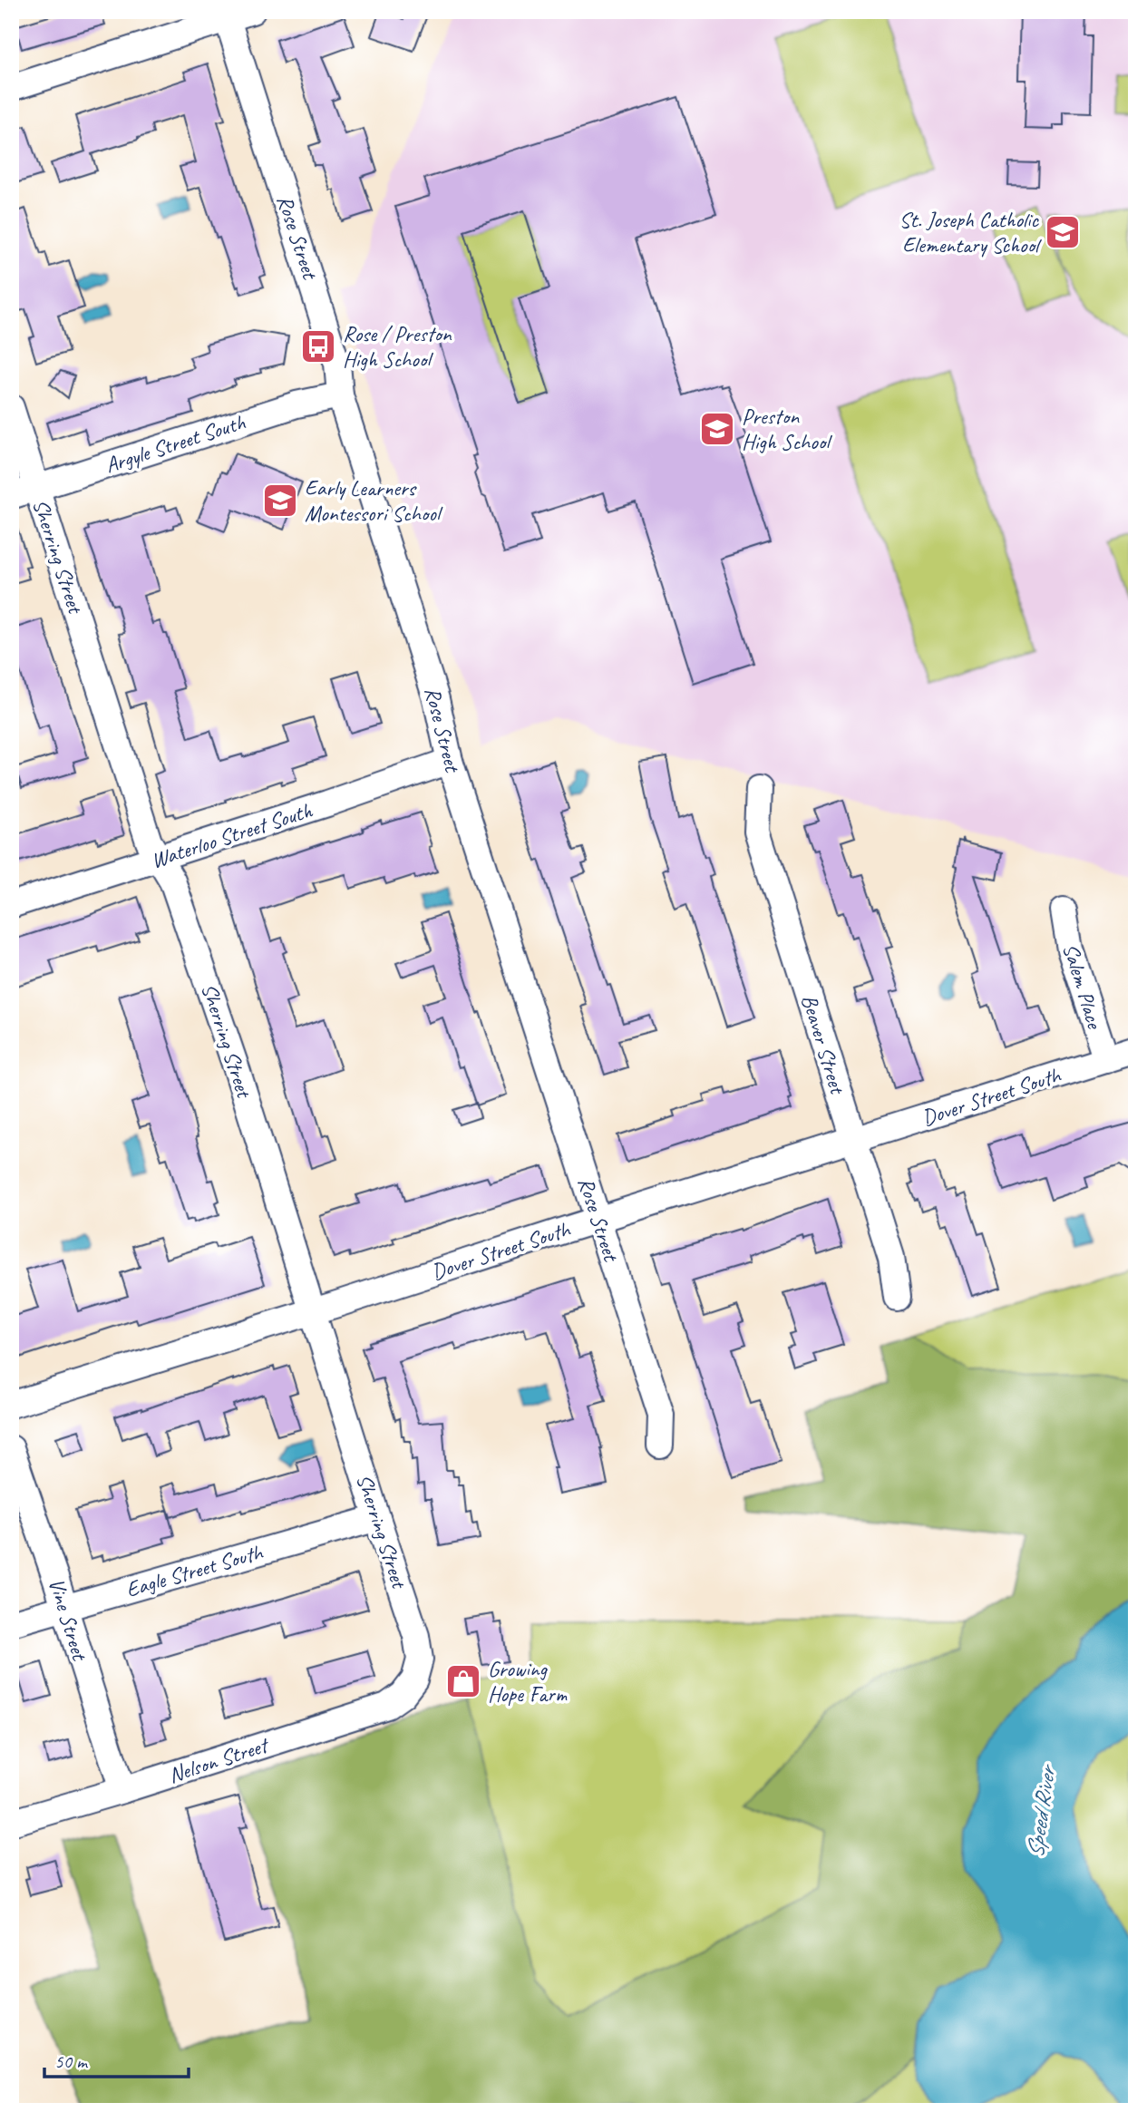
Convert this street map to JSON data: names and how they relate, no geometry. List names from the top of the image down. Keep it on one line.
{"streets":{"street":["Rose Street","Argyle Street South","Sherring Street","Waterloo Street South","Salem Place","Beaver Street","Dover Street South","Eagle Street South","Vine Street","Nelson Street"]},"crossings":[["Rose Street","Argyle Street South"],["Rose Street","Waterloo Street South"],["Rose Street","Dover Street South"],["Argyle Street South","Sherring Street"],["Sherring Street","Waterloo Street South"],["Sherring Street","Dover Street South"],["Sherring Street","Eagle Street South"],["Sherring Street","Nelson Street"],["Salem Place","Dover Street South"],["Beaver Street","Dover Street South"],["Eagle Street South","Vine Street"],["Vine Street","Nelson Street"]],"water":["Speed River"],"places":{"school or university":["St. Joseph Catholic Elementary School","Preston High School","Early Learners Montessori School"],"bus stop":["Rose / Preston High School"],"shop":["Growing Hope Farm"]},"scale_bar":"50 m"}
